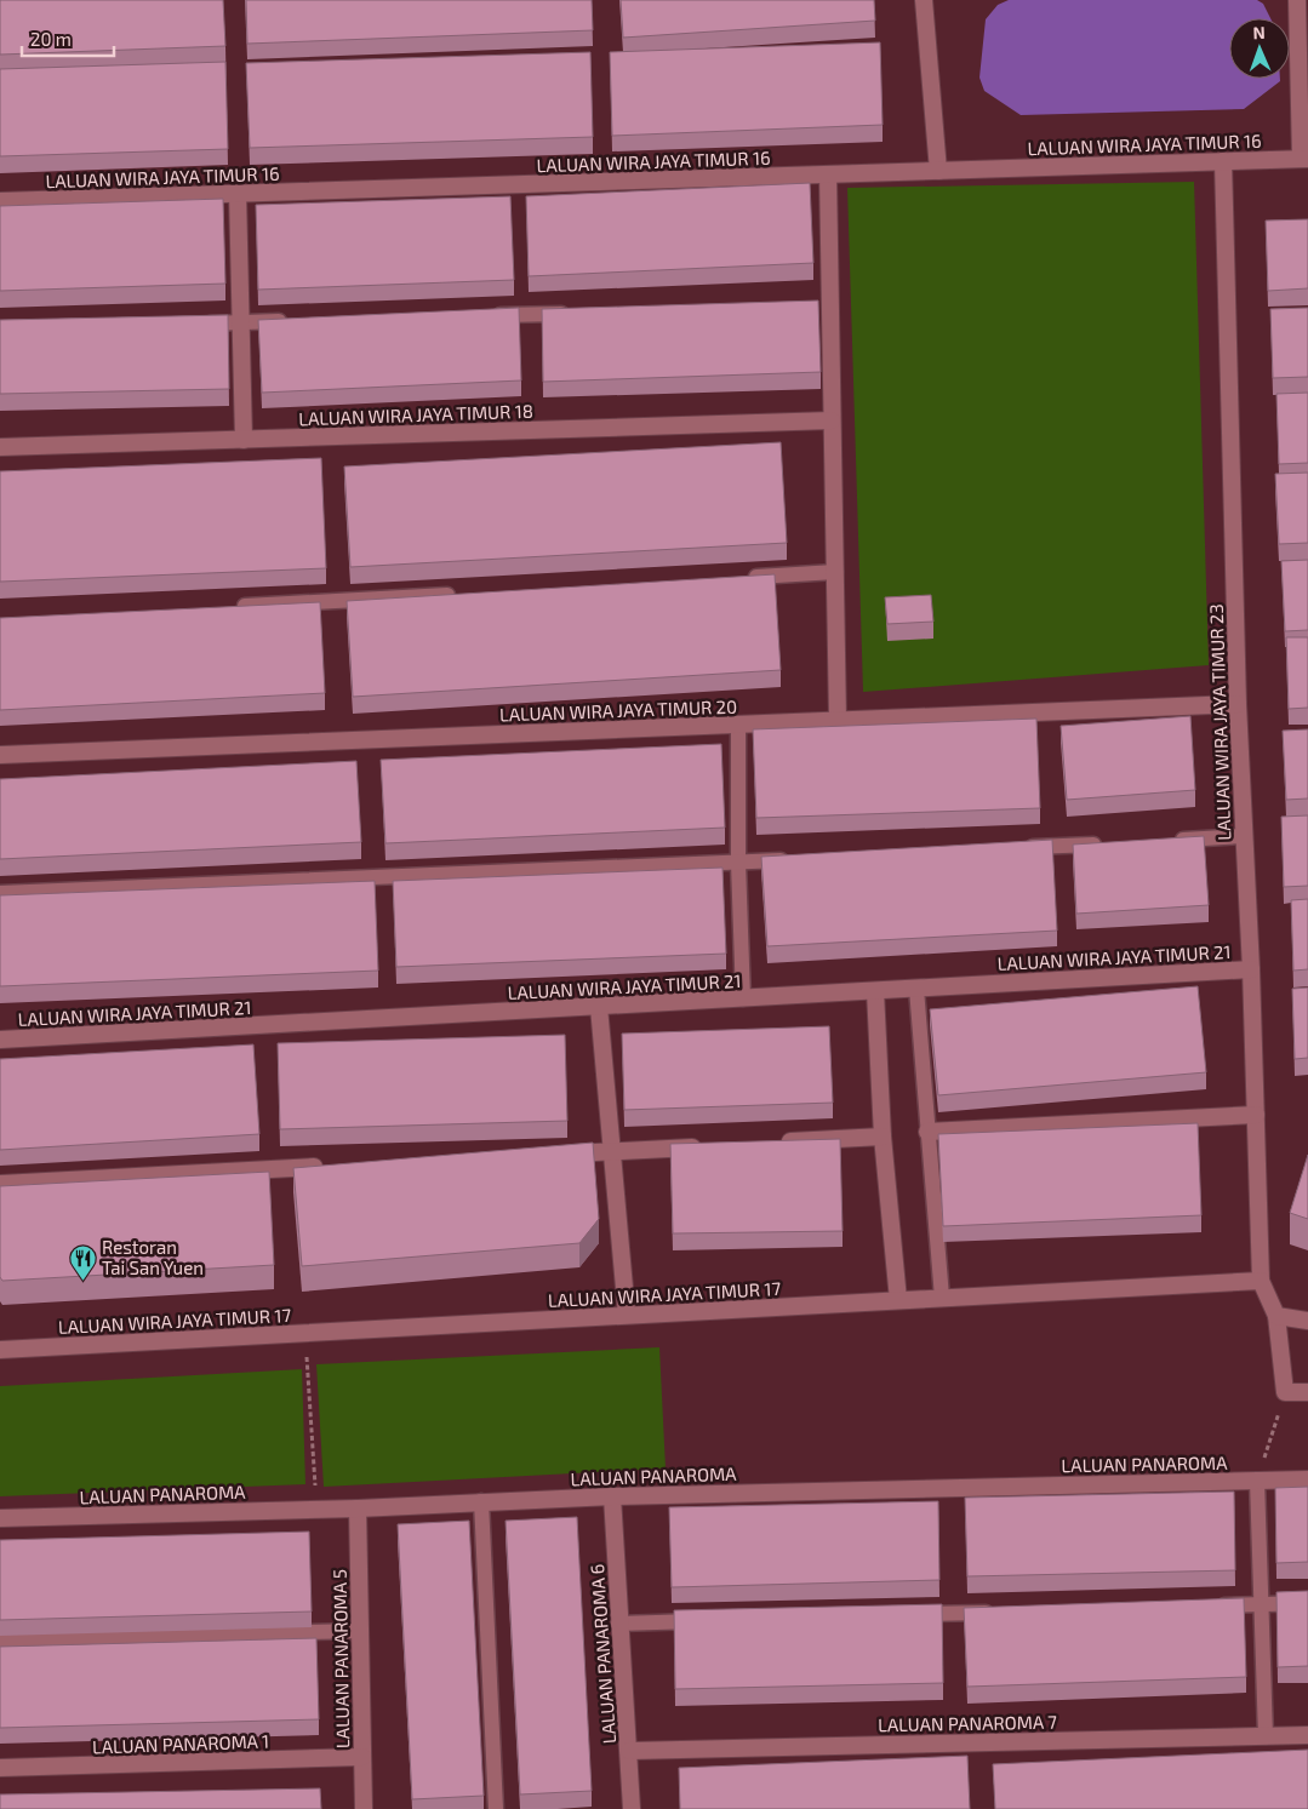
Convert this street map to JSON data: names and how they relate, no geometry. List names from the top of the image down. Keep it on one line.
{"streets":{"street":["LALUAN WIRA JAYA TIMUR 16","LALUAN WIRA JAYA TIMUR 18","LALUAN WIRA JAYA TIMUR 20","LALUAN WIRA JAYA TIMUR 23","LALUAN WIRA JAYA TIMUR 21","LALUAN WIRA JAYA TIMUR 17","LALUAN PANAROMA","LALUAN PANAROMA 6","LALUAN PANAROMA 5","LALUAN PANAROMA 7","LALUAN PANAROMA 1"]},"crossings":[["LALUAN WIRA JAYA TIMUR 16","LALUAN WIRA JAYA TIMUR 23"],["LALUAN WIRA JAYA TIMUR 20","LALUAN WIRA JAYA TIMUR 23"],["LALUAN WIRA JAYA TIMUR 23","LALUAN WIRA JAYA TIMUR 21"],["LALUAN WIRA JAYA TIMUR 23","LALUAN WIRA JAYA TIMUR 17"],["LALUAN PANAROMA","LALUAN PANAROMA 6"],["LALUAN PANAROMA","LALUAN PANAROMA 5"],["LALUAN PANAROMA 6","LALUAN PANAROMA 7"],["LALUAN PANAROMA 5","LALUAN PANAROMA 1"]],"places":{"restaurant":["Restoran Tai San Yuen"]},"scale_bar":"20 m","north":"top"}
